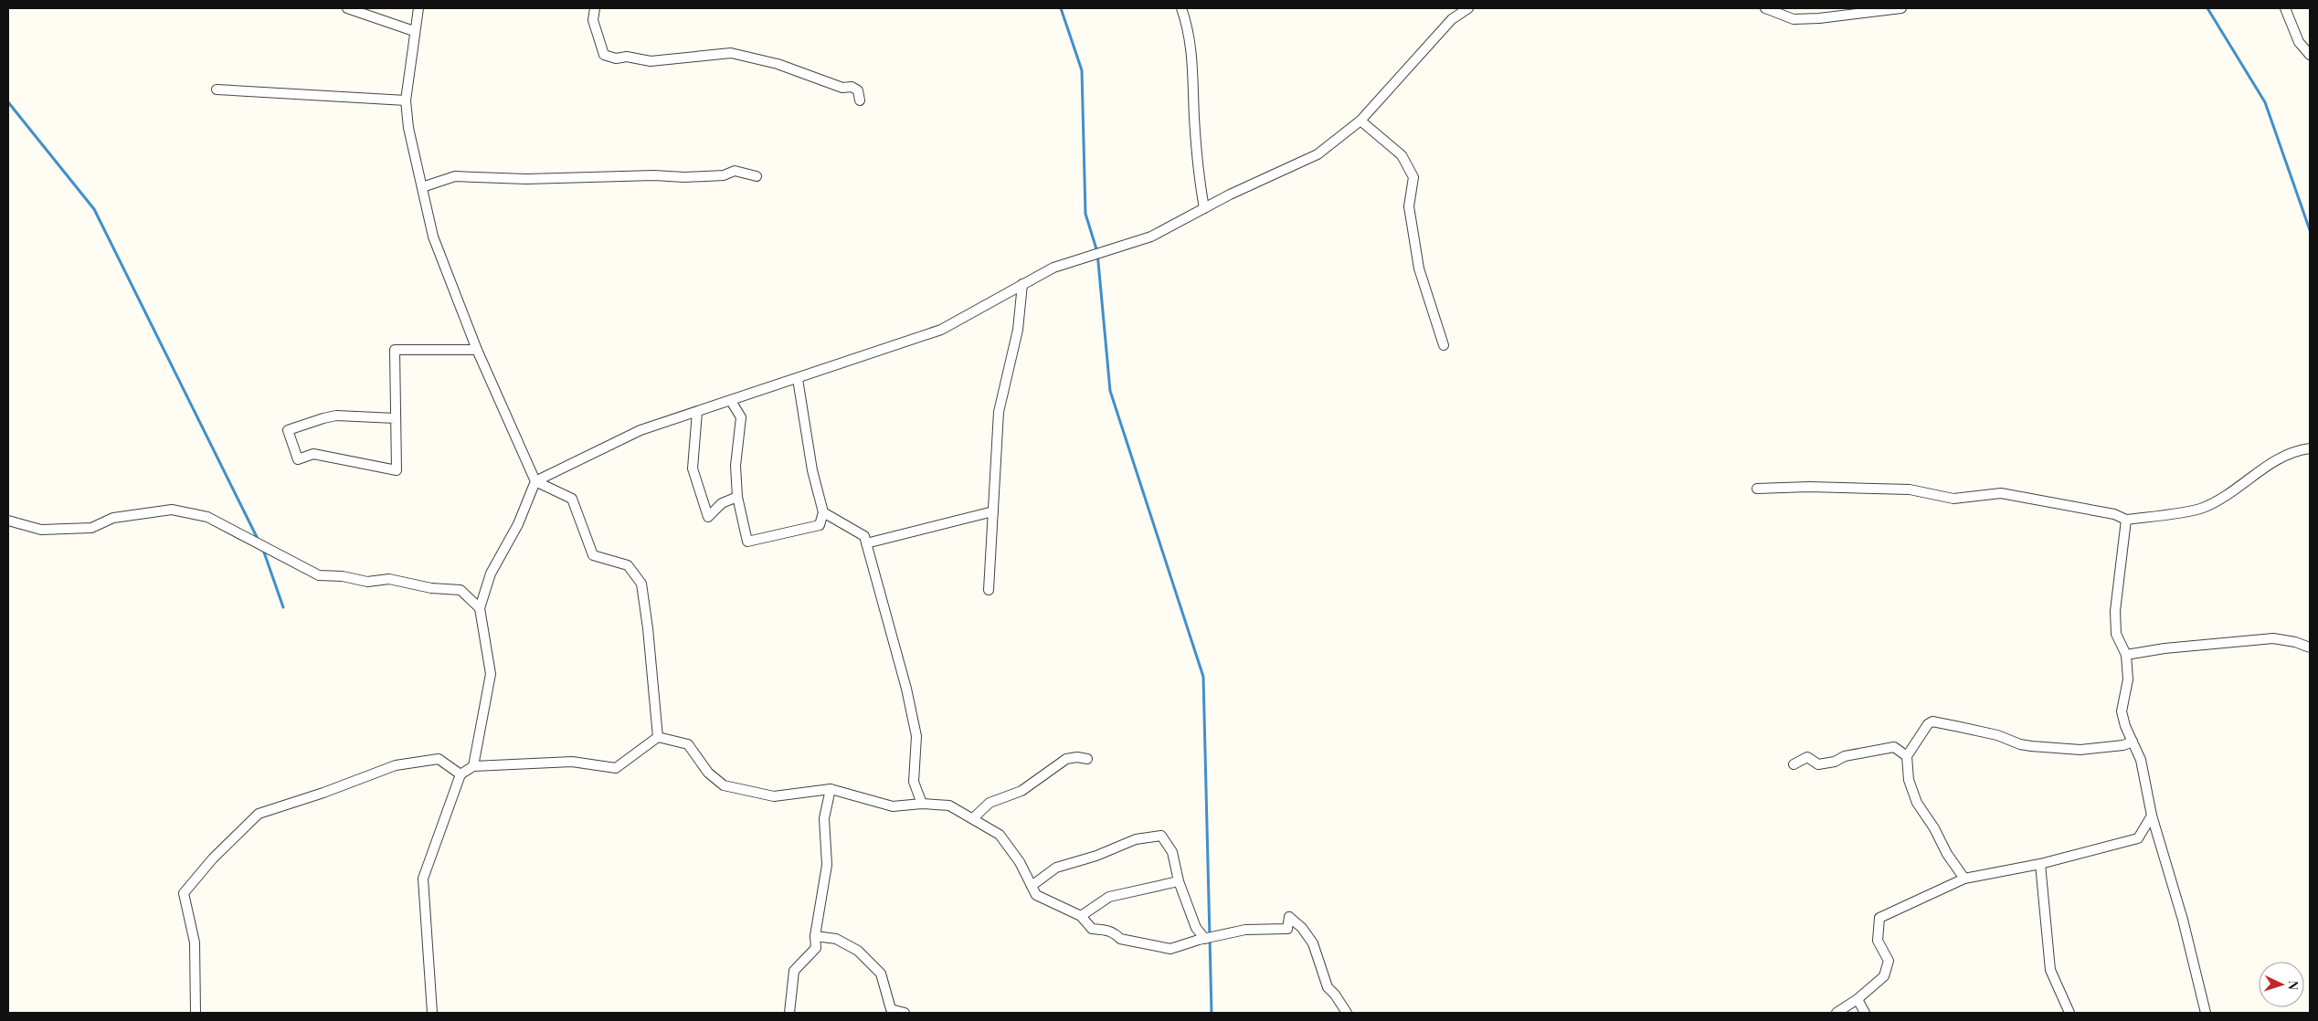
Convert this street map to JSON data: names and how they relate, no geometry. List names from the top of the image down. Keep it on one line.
{"north":"right"}
